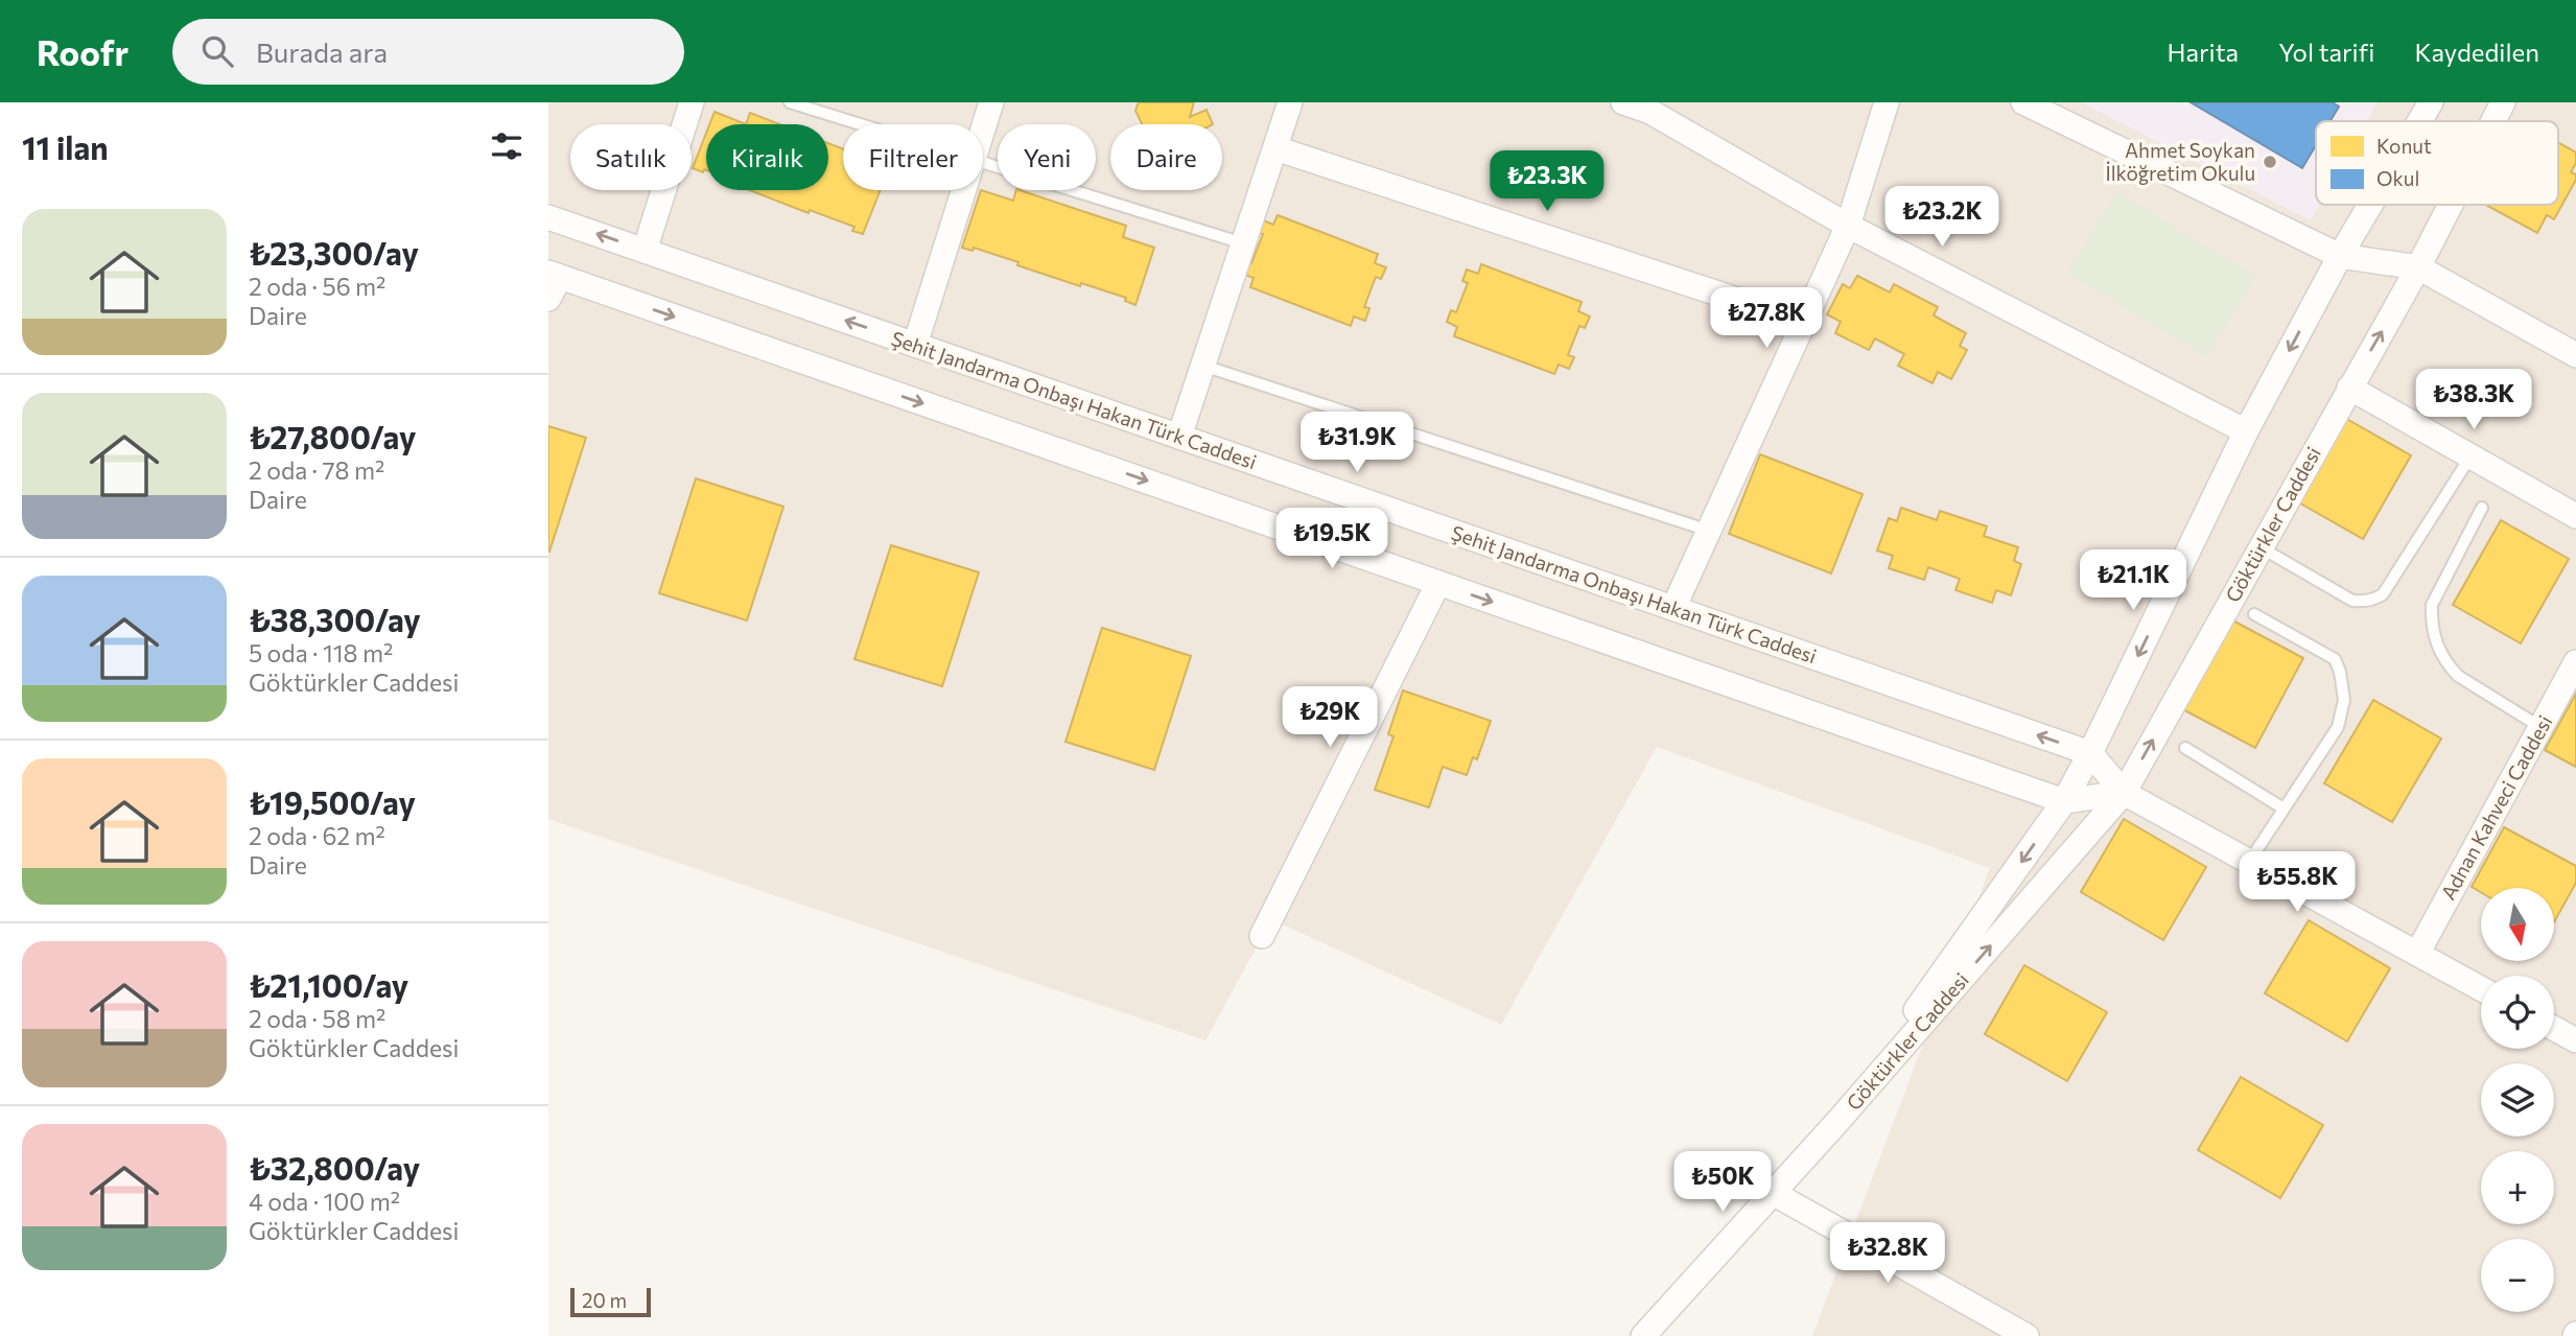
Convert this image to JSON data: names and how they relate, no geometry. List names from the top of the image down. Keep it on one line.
{"streets":{"street":["Şehit Jandarma Onbaşı Hakan Türk Caddesi","Göktürkler Caddesi","Adnan Kahveci Caddesi"]},"crossings":[["Şehit Jandarma Onbaşı Hakan Türk Caddesi","Göktürkler Caddesi"]],"places":["Ahmet Soykan İlköğretim Okulu"],"legend":["Konut","Okul"],"scale_bar":"20 m","north":"bottom","page":{"header":"Roofr","search":"Burada ara","nav":["Harita","Yol tarifi","Kaydedilen"],"heading":"11 ilan","chip":["Satılık","Kiralık","Filtreler","Yeni","Daire"],"price":["₺23.3K","₺23.2K","₺27.8K","₺38.3K","₺31.9K","₺19.5K","₺21.1K","₺29K","₺55.8K","₺50K","₺32.8K"],"list":[{"name":"₺23,300/ay","note":"2 oda · 56 m² · Daire"},{"name":"₺27,800/ay","note":"2 oda · 78 m² · Daire"},{"name":"₺38,300/ay","note":"5 oda · 118 m² · Göktürkler Caddesi"},{"name":"₺19,500/ay","note":"2 oda · 62 m² · Daire"},{"name":"₺21,100/ay","note":"2 oda · 58 m² · Göktürkler Caddesi"},{"name":"₺32,800/ay","note":"4 oda · 100 m² · Göktürkler Caddesi"}],"map_buttons":["+","−"],"scale":"20 m"}}
